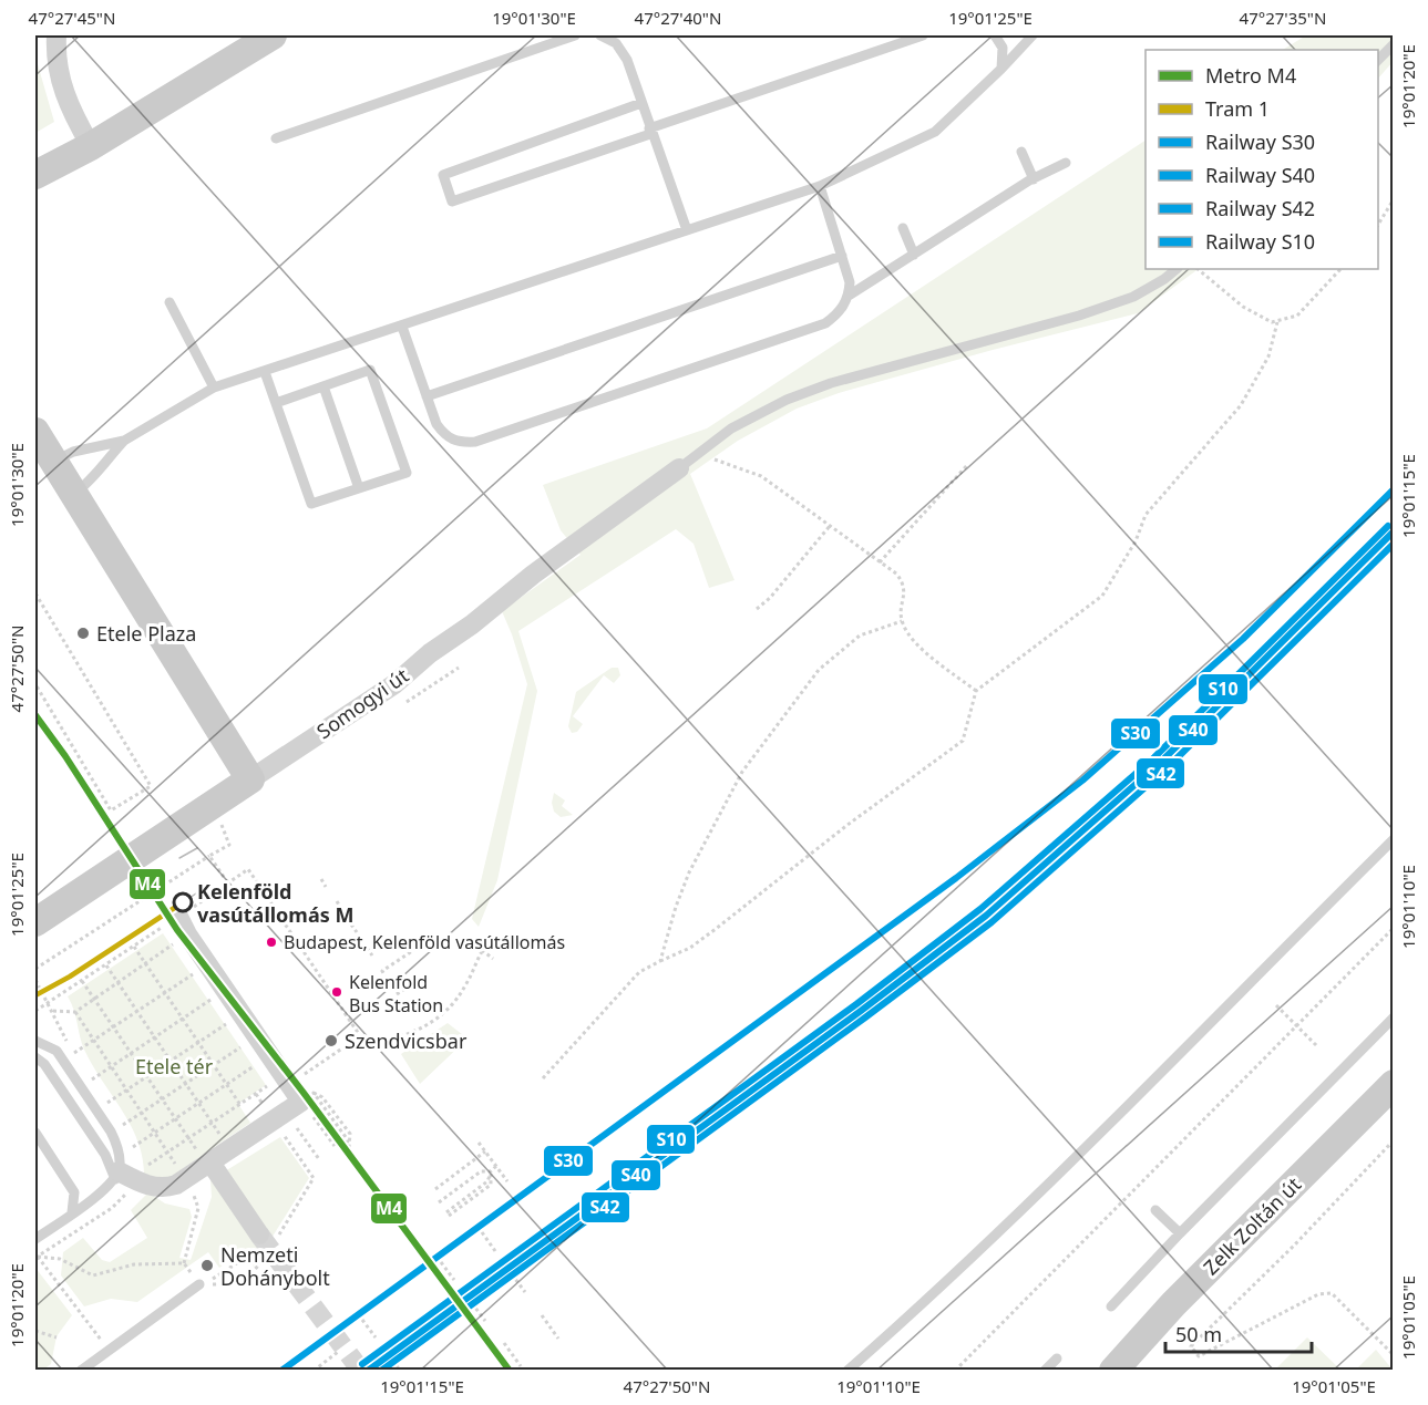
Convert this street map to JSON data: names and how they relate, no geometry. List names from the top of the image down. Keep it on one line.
{"streets":{"main road":["Somogyi út","Zelk Zoltán út"]},"parks":["Etele tér"],"places":["Etele Plaza","Kelenföld vasútállomás M","Budapest, Kelenföld vasútállomás","Kelenfold Bus Station","Szendvicsbar","Nemzeti Dohánybolt"],"lines":["rail line S30","rail line S10","rail line S40","rail line S42","metro line M4","tram line 1"],"legend":["Metro M4","Tram 1","Railway S30","Railway S40","Railway S42","Railway S10"],"scale_bar":"50 m","coordinates":["47°27'45\"N","19°01'30\"E","47°27'40\"N","19°01'25\"E","47°27'35\"N","19°01'20\"E","19°01'15\"E","47°27'50\"N","19°01'10\"E","19°01'05\"E"]}
